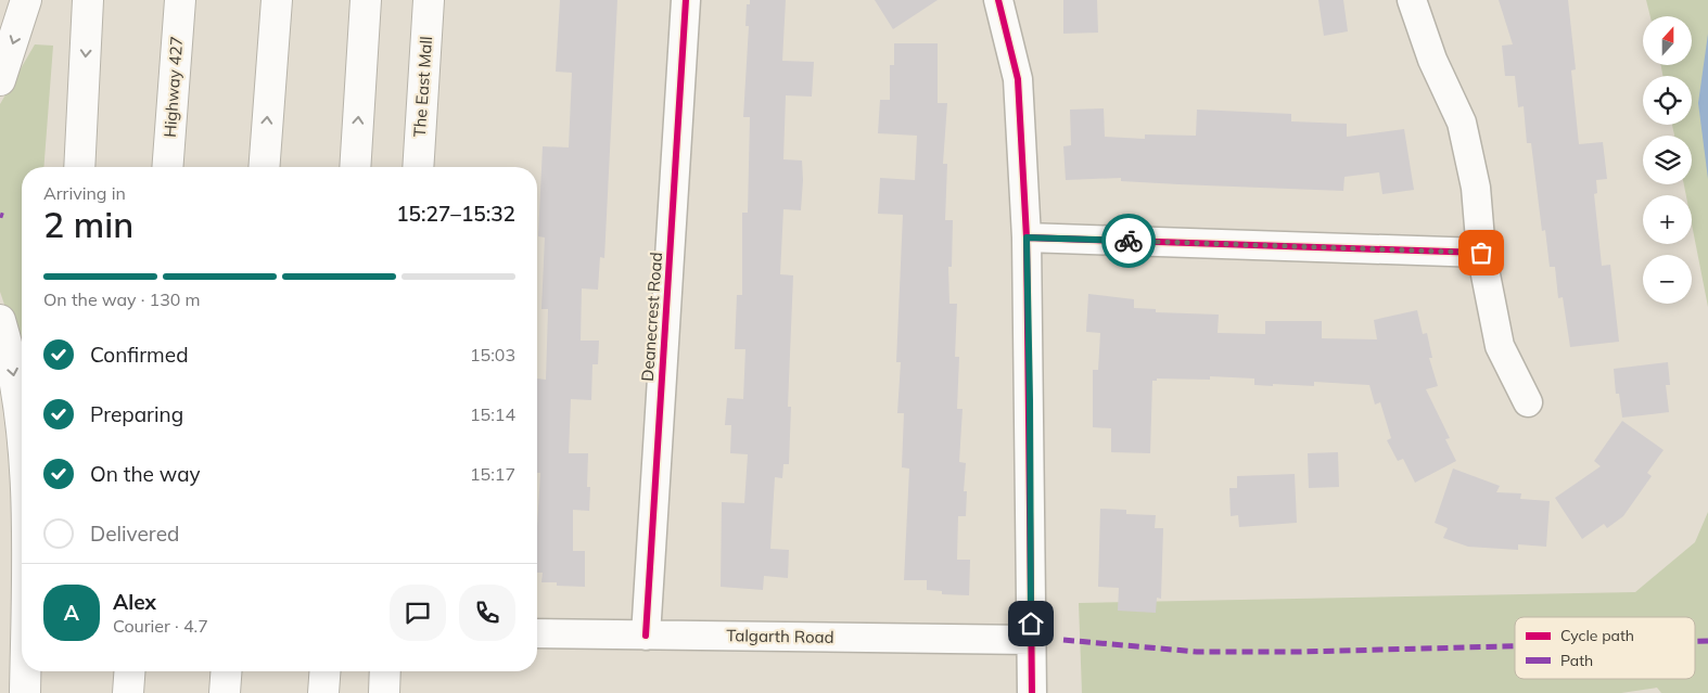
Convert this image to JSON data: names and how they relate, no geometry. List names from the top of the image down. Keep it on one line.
{"streets":{"main road":["Highway 427","The East Mall"],"street":["Deanecrest Road","Talgarth Road"]},"crossings":[["Deanecrest Road","Talgarth Road"]],"legend":["Cycle path","Path"],"north":"top","page":{"map_buttons":["+","−"],"heading":["2 min","Arriving in","15:27–15:32"],"panel":["Alex","Courier · 4.7"],"bar":"On the way · 130 m","list":[["Confirmed","15:03"],["Preparing","15:14"],["On the way","15:17"],"Delivered"],"round":"A"}}
